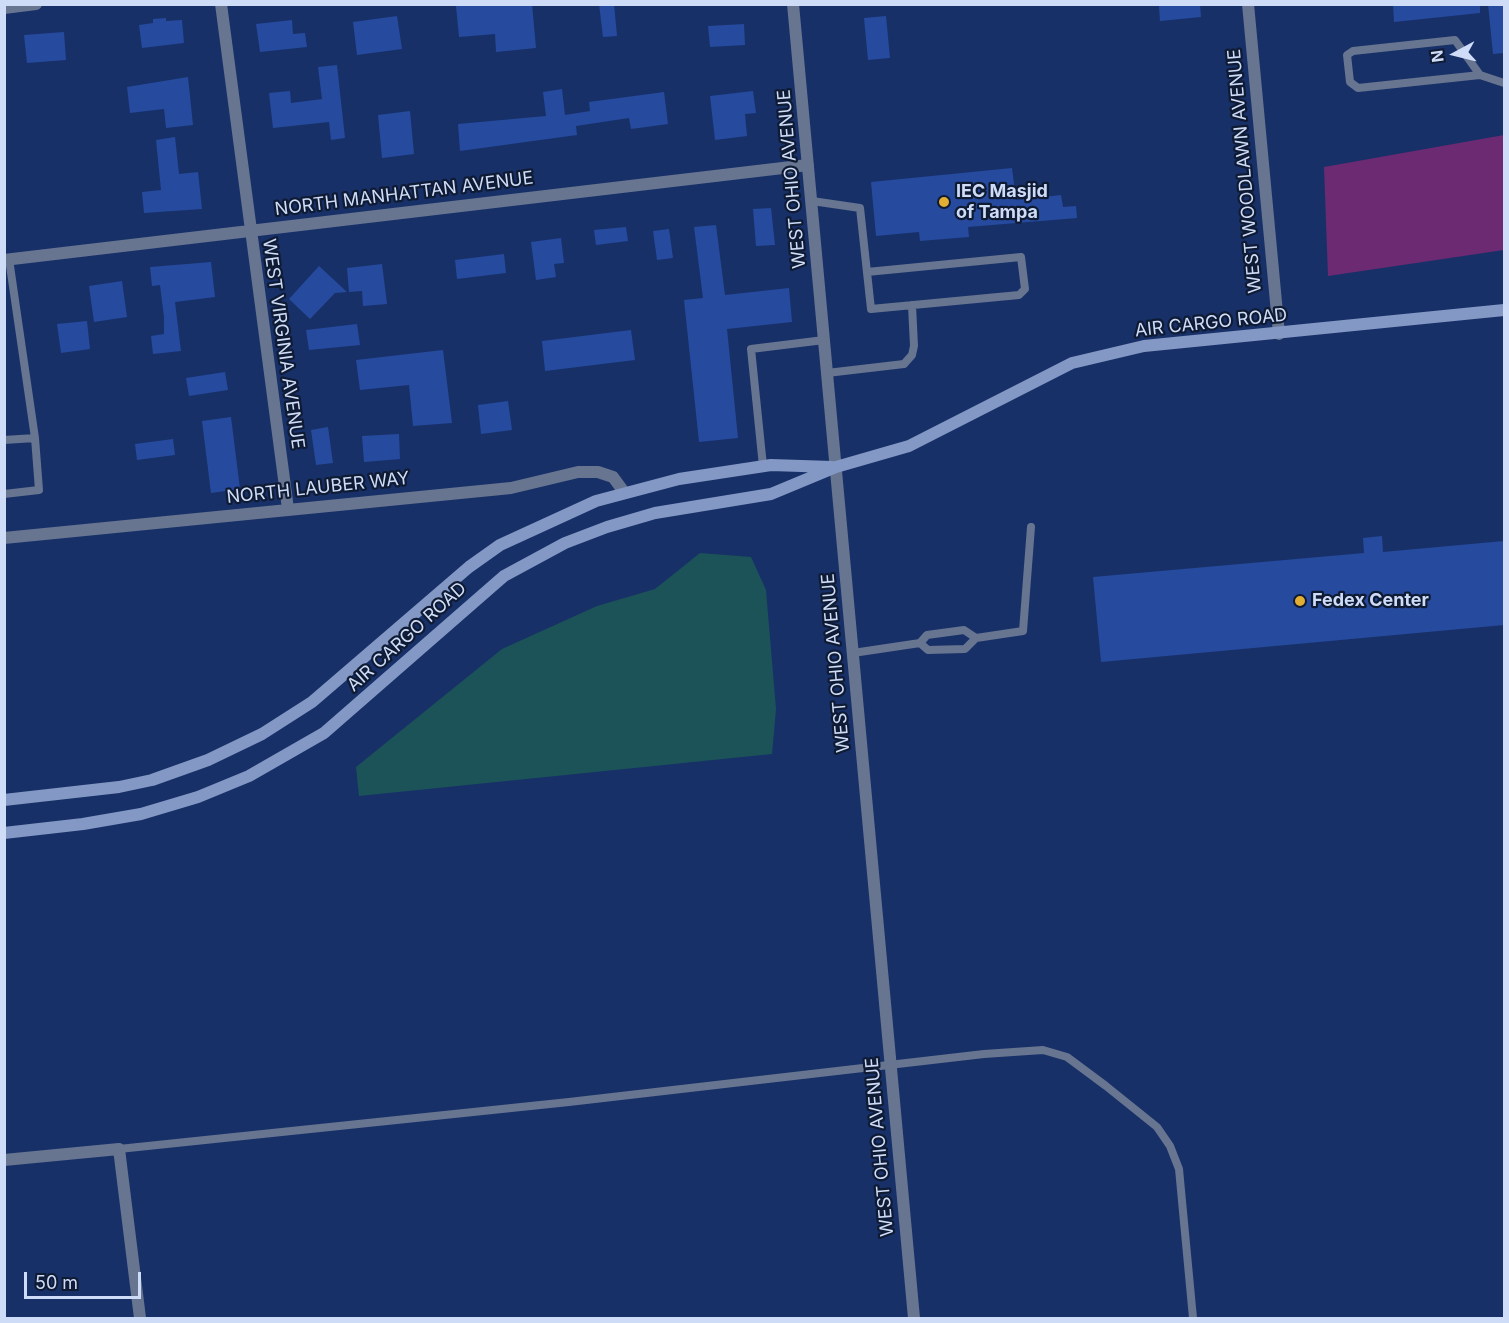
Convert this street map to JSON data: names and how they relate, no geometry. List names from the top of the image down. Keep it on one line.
{"streets":{"street":["WEST WOODLAWN AVENUE","WEST OHIO AVENUE","NORTH MANHATTAN AVENUE","AIR CARGO ROAD","WEST VIRGINIA AVENUE","NORTH LAUBER WAY"]},"crossings":[["WEST WOODLAWN AVENUE","AIR CARGO ROAD"],["WEST OHIO AVENUE","NORTH MANHATTAN AVENUE"],["WEST OHIO AVENUE","AIR CARGO ROAD"],["NORTH MANHATTAN AVENUE","WEST VIRGINIA AVENUE"],["AIR CARGO ROAD","NORTH LAUBER WAY"],["WEST VIRGINIA AVENUE","NORTH LAUBER WAY"]],"places":["IEC Masjid of Tampa","Fedex Center"],"scale_bar":"50 m","north":"left"}
